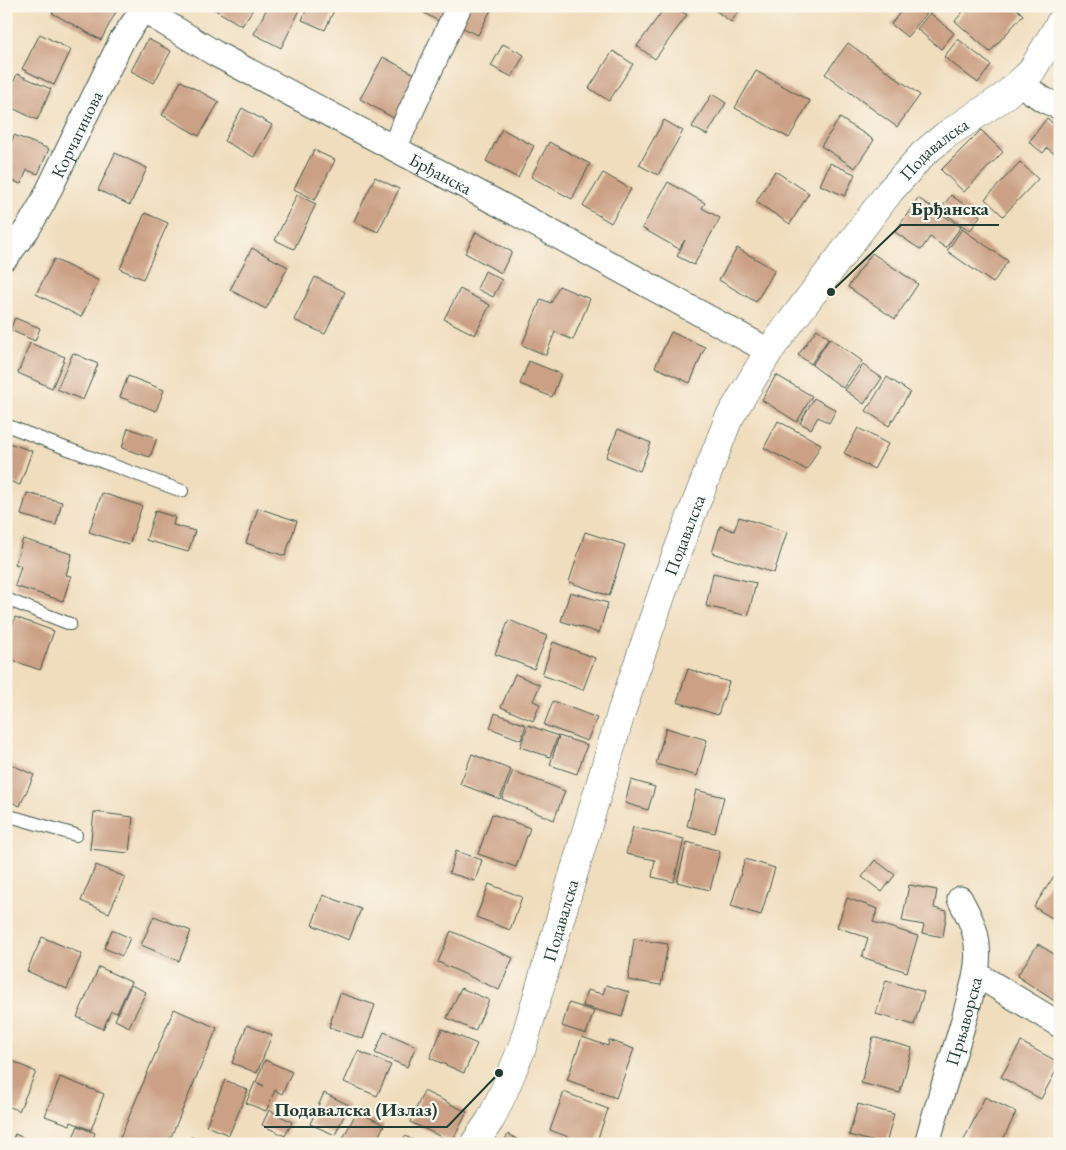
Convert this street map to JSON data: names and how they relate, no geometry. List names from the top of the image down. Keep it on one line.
{"streets":{"street":["Корчагинова","Подавалска","Брђанска","Прњаворска"]},"crossings":[["Корчагинова","Брђанска"],["Подавалска","Брђанска"]],"places":["Брђанска","Подавалска (Излаз)"]}
